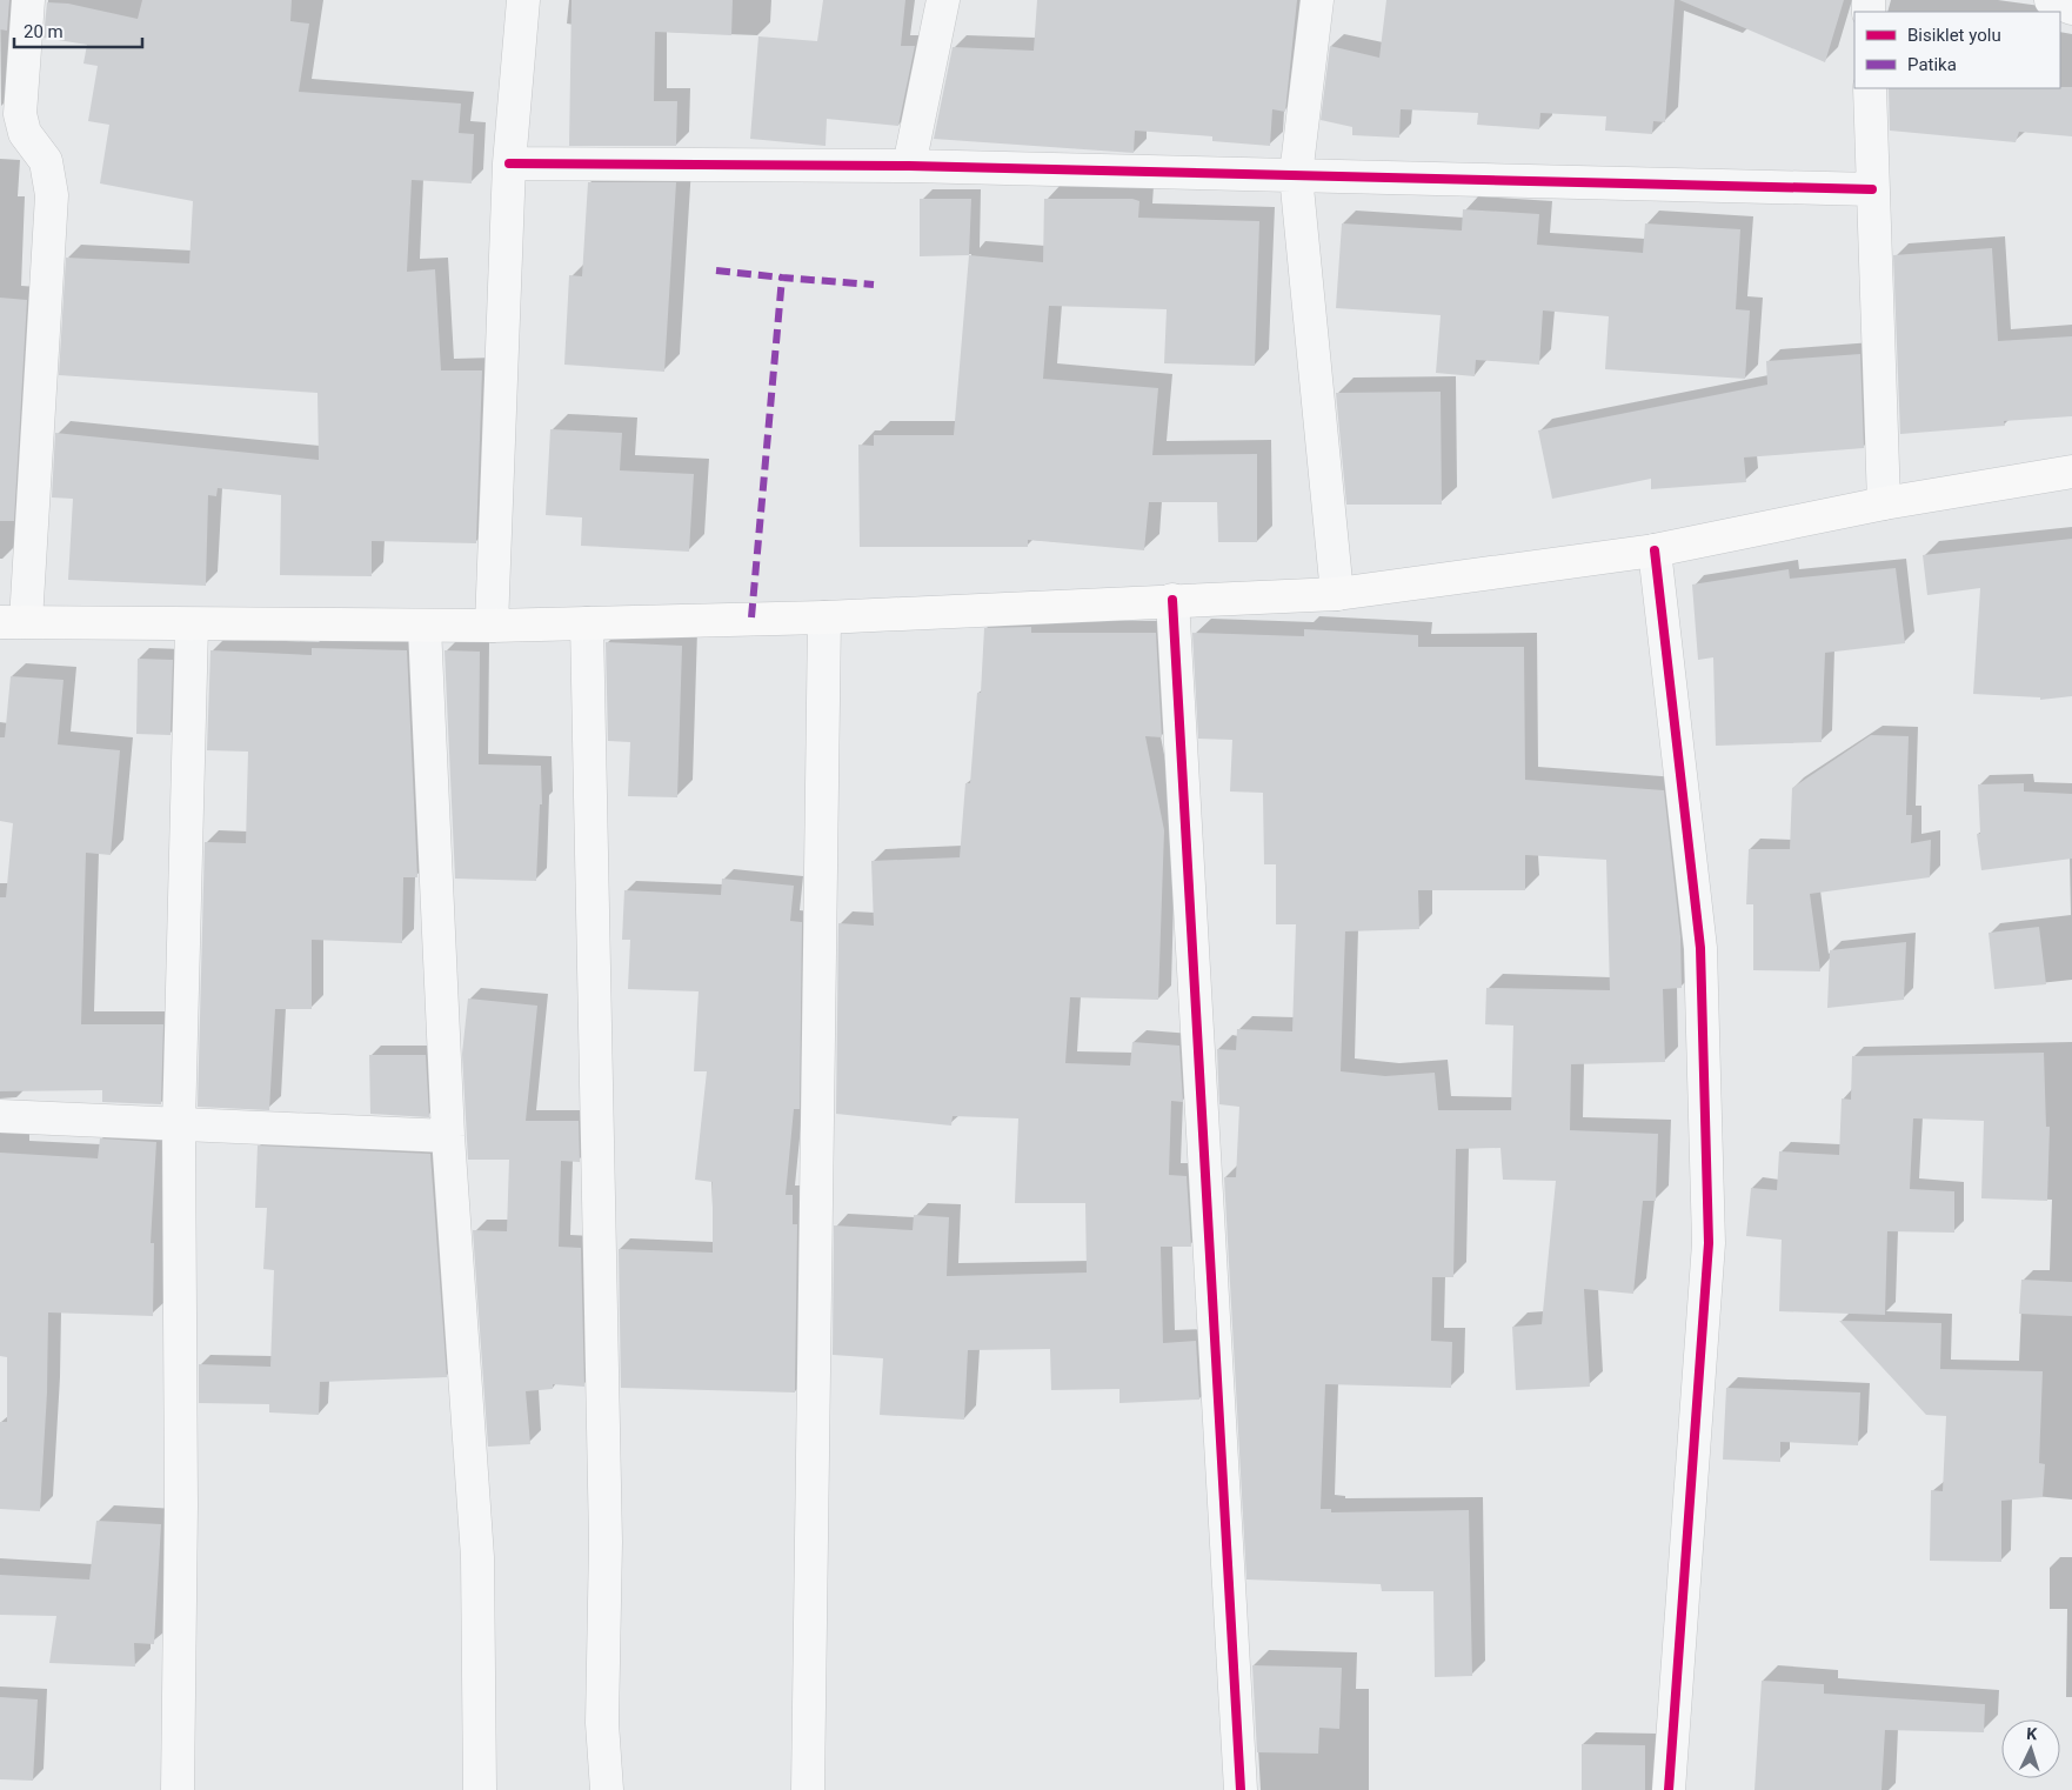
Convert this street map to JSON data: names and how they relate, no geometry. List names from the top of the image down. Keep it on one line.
{"legend":["Bisiklet yolu","Patika"],"scale_bar":"20 m","north":"top"}
